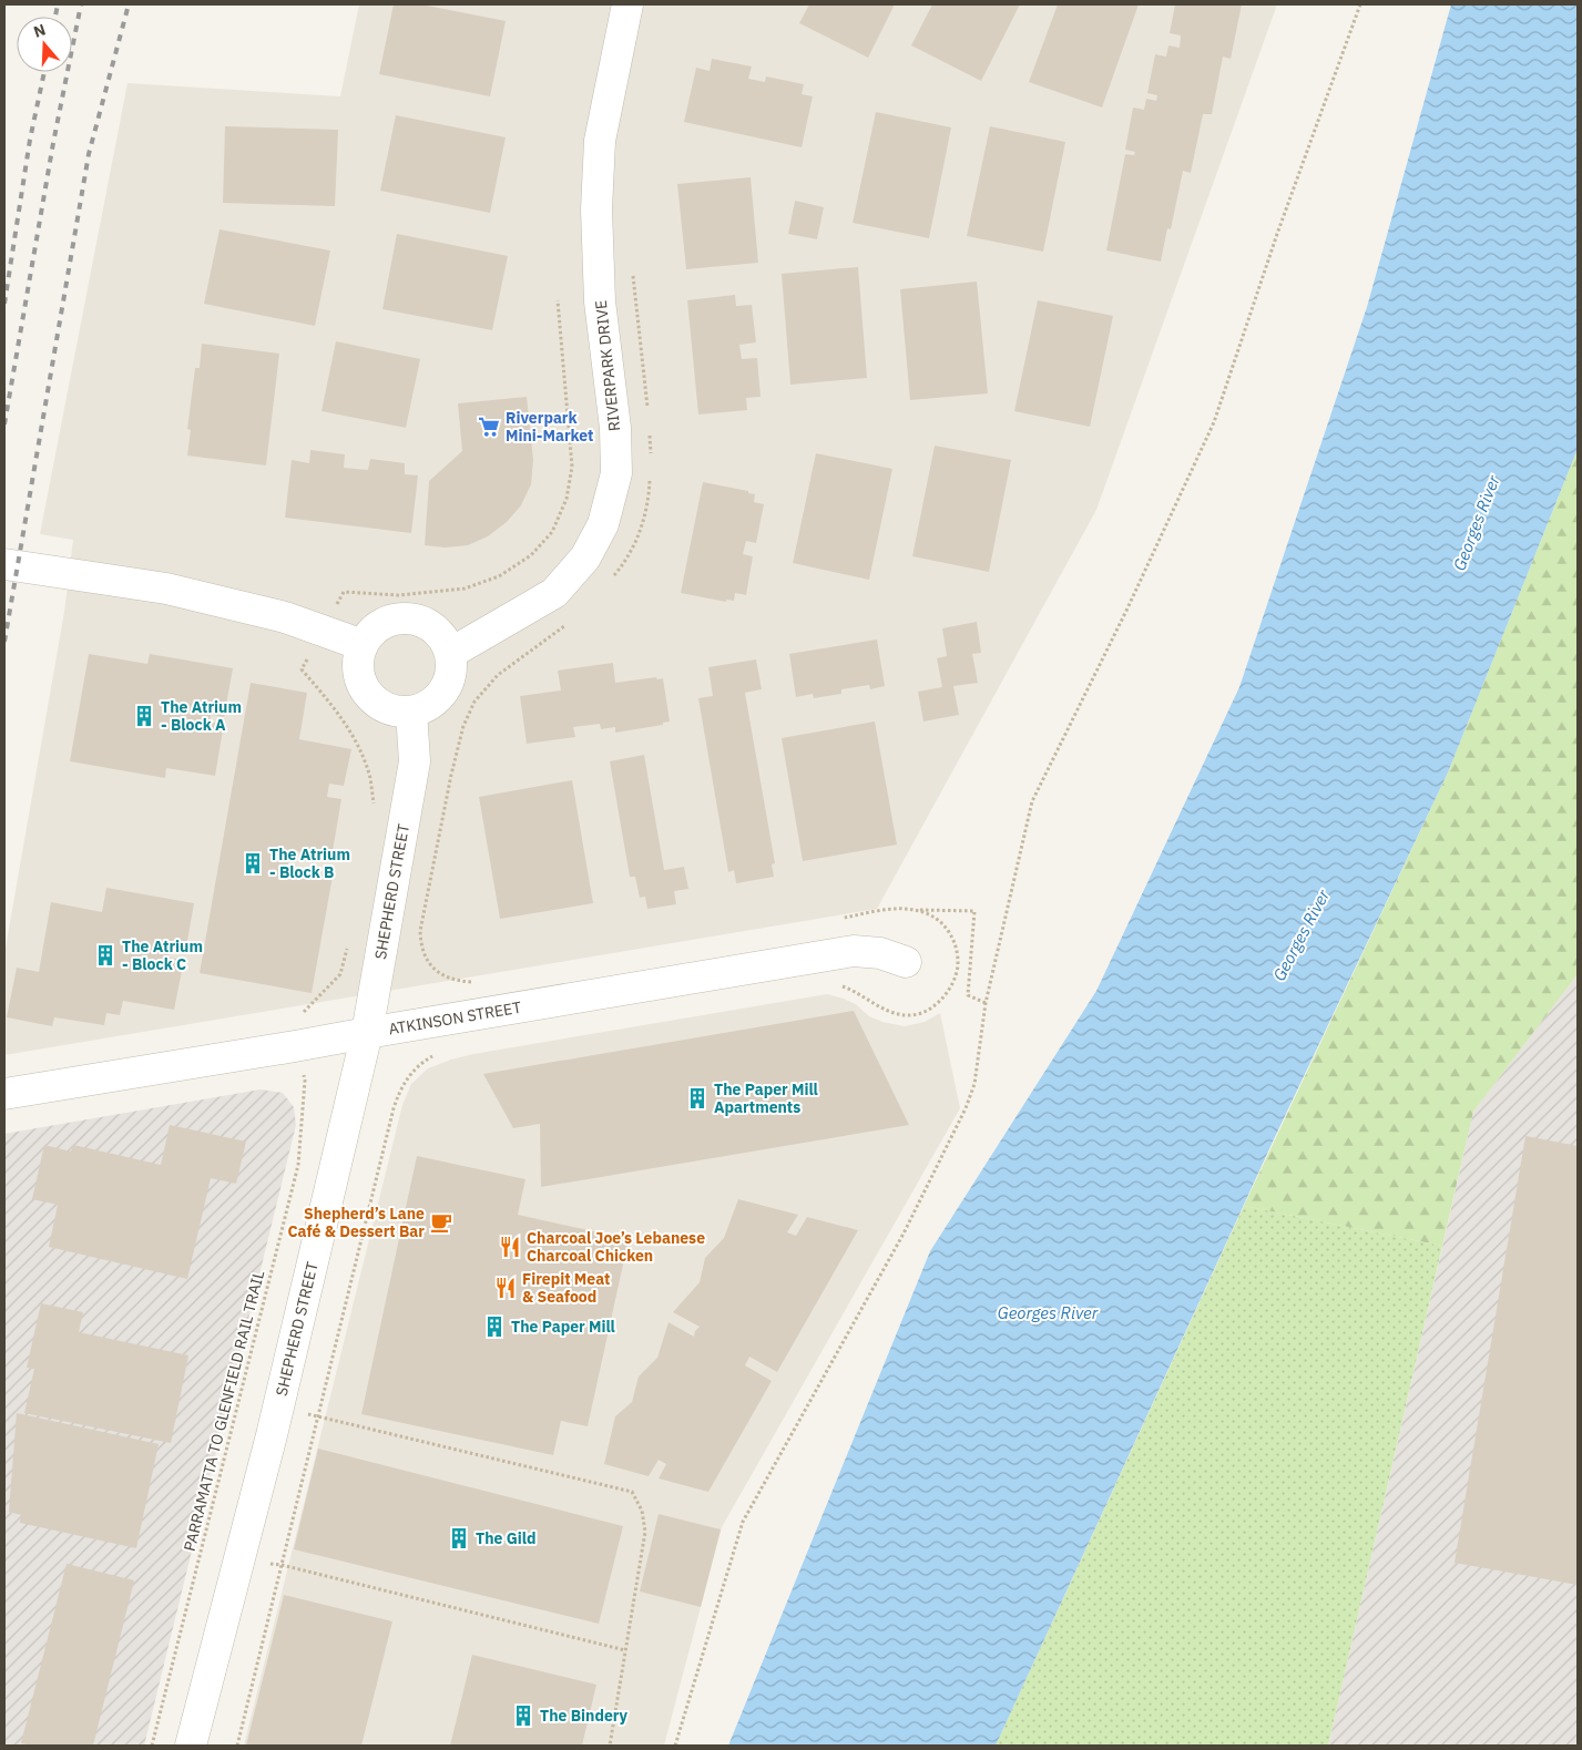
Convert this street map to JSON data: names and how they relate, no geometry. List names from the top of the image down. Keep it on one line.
{"streets":{"street":["RIVERPARK DRIVE","SHEPHERD STREET","ATKINSON STREET"],"path":["PARRAMATTA TO GLENFIELD RAIL TRAIL"]},"crossings":[["RIVERPARK DRIVE","SHEPHERD STREET"],["SHEPHERD STREET","ATKINSON STREET"]],"water":["Georges River"],"places":{"supermarket":["Riverpark Mini-Market"],"building":["The Atrium - Block A","The Atrium - Block B","The Atrium - Block C","The Paper Mill Apartments","The Paper Mill","The Gild","The Bindery"],"cafe":["Shepherd’s Lane Café & Dessert Bar"],"restaurant":["Charcoal Joe’s Lebanese Charcoal Chicken","Firepit Meat & Seafood"]},"north":"top"}
